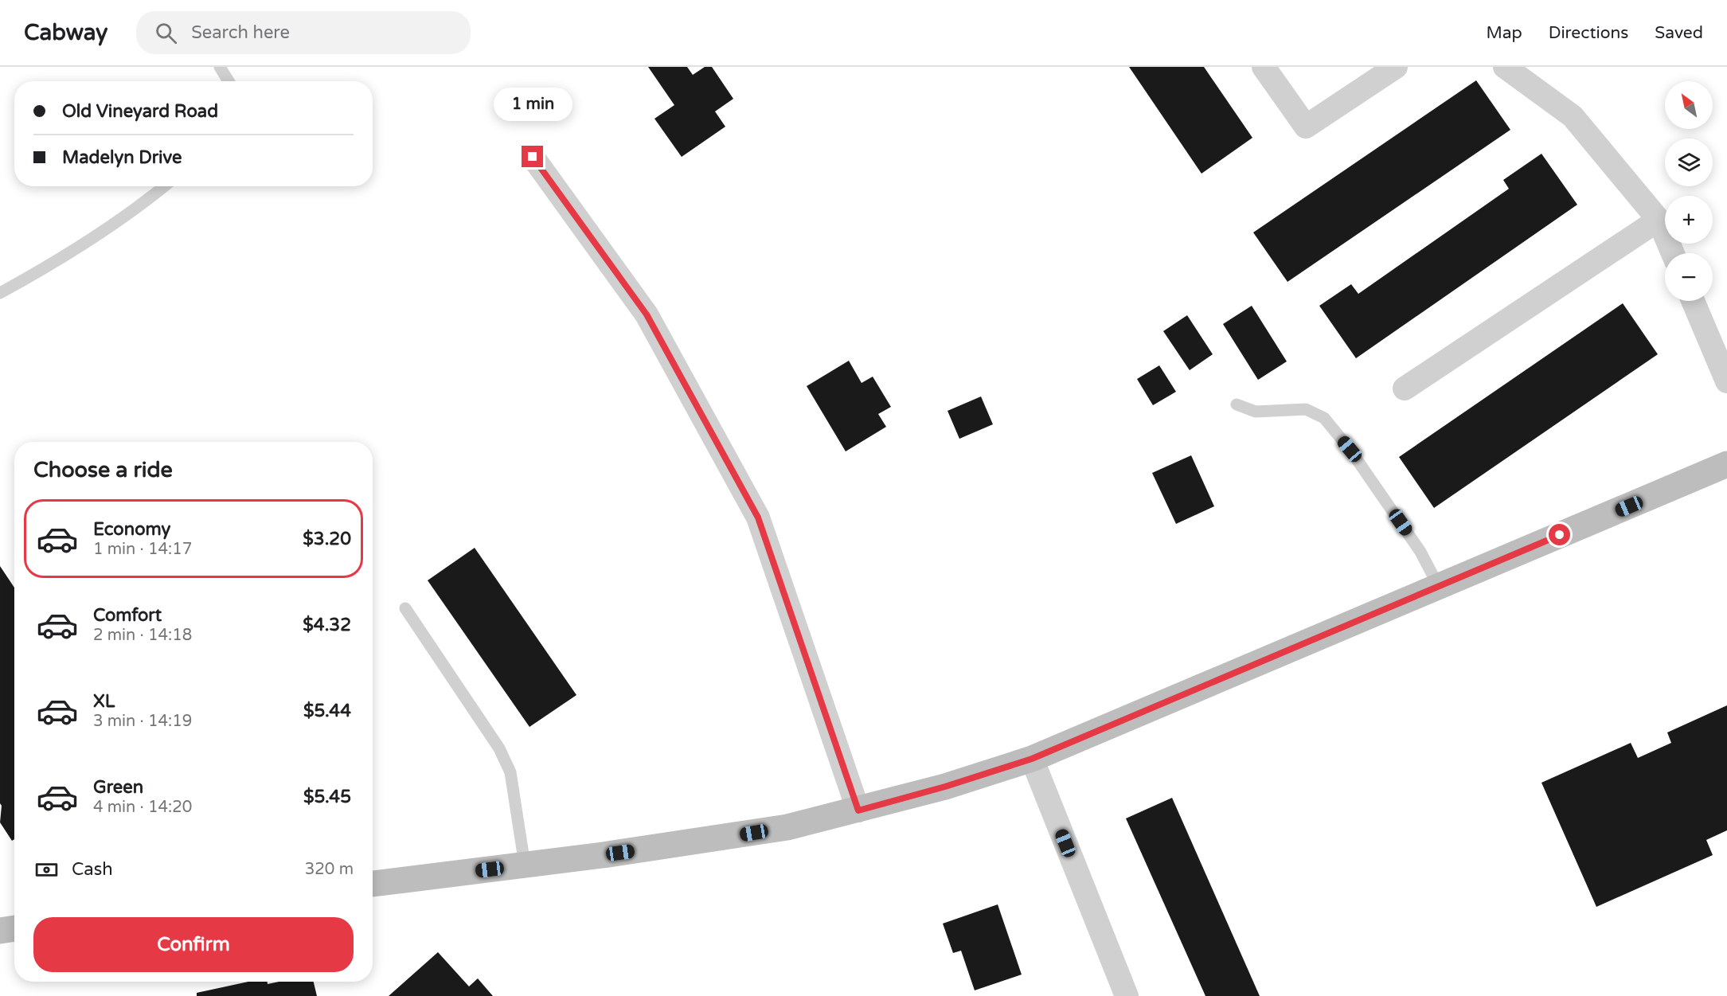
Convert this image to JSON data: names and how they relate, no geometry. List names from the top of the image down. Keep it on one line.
{"north":"top left","page":{"header":"Cabway","search":"Search here","nav":["Map","Directions","Saved"],"map_buttons":["+","−"],"banner":["Old Vineyard Road","Madelyn Drive"],"bubble":"1 min","heading":"Choose a ride","list":[{"name":"Economy","note":"1 min · 14:17","value":"$3.20"},{"name":"Comfort","note":"2 min · 14:18","value":"$4.32"},{"name":"XL","note":"3 min · 14:19","value":"$5.44"},{"name":"Green","note":"4 min · 14:20","value":"$5.45"}],"pay":["Cash","320 m"],"buttons":"Confirm"}}
